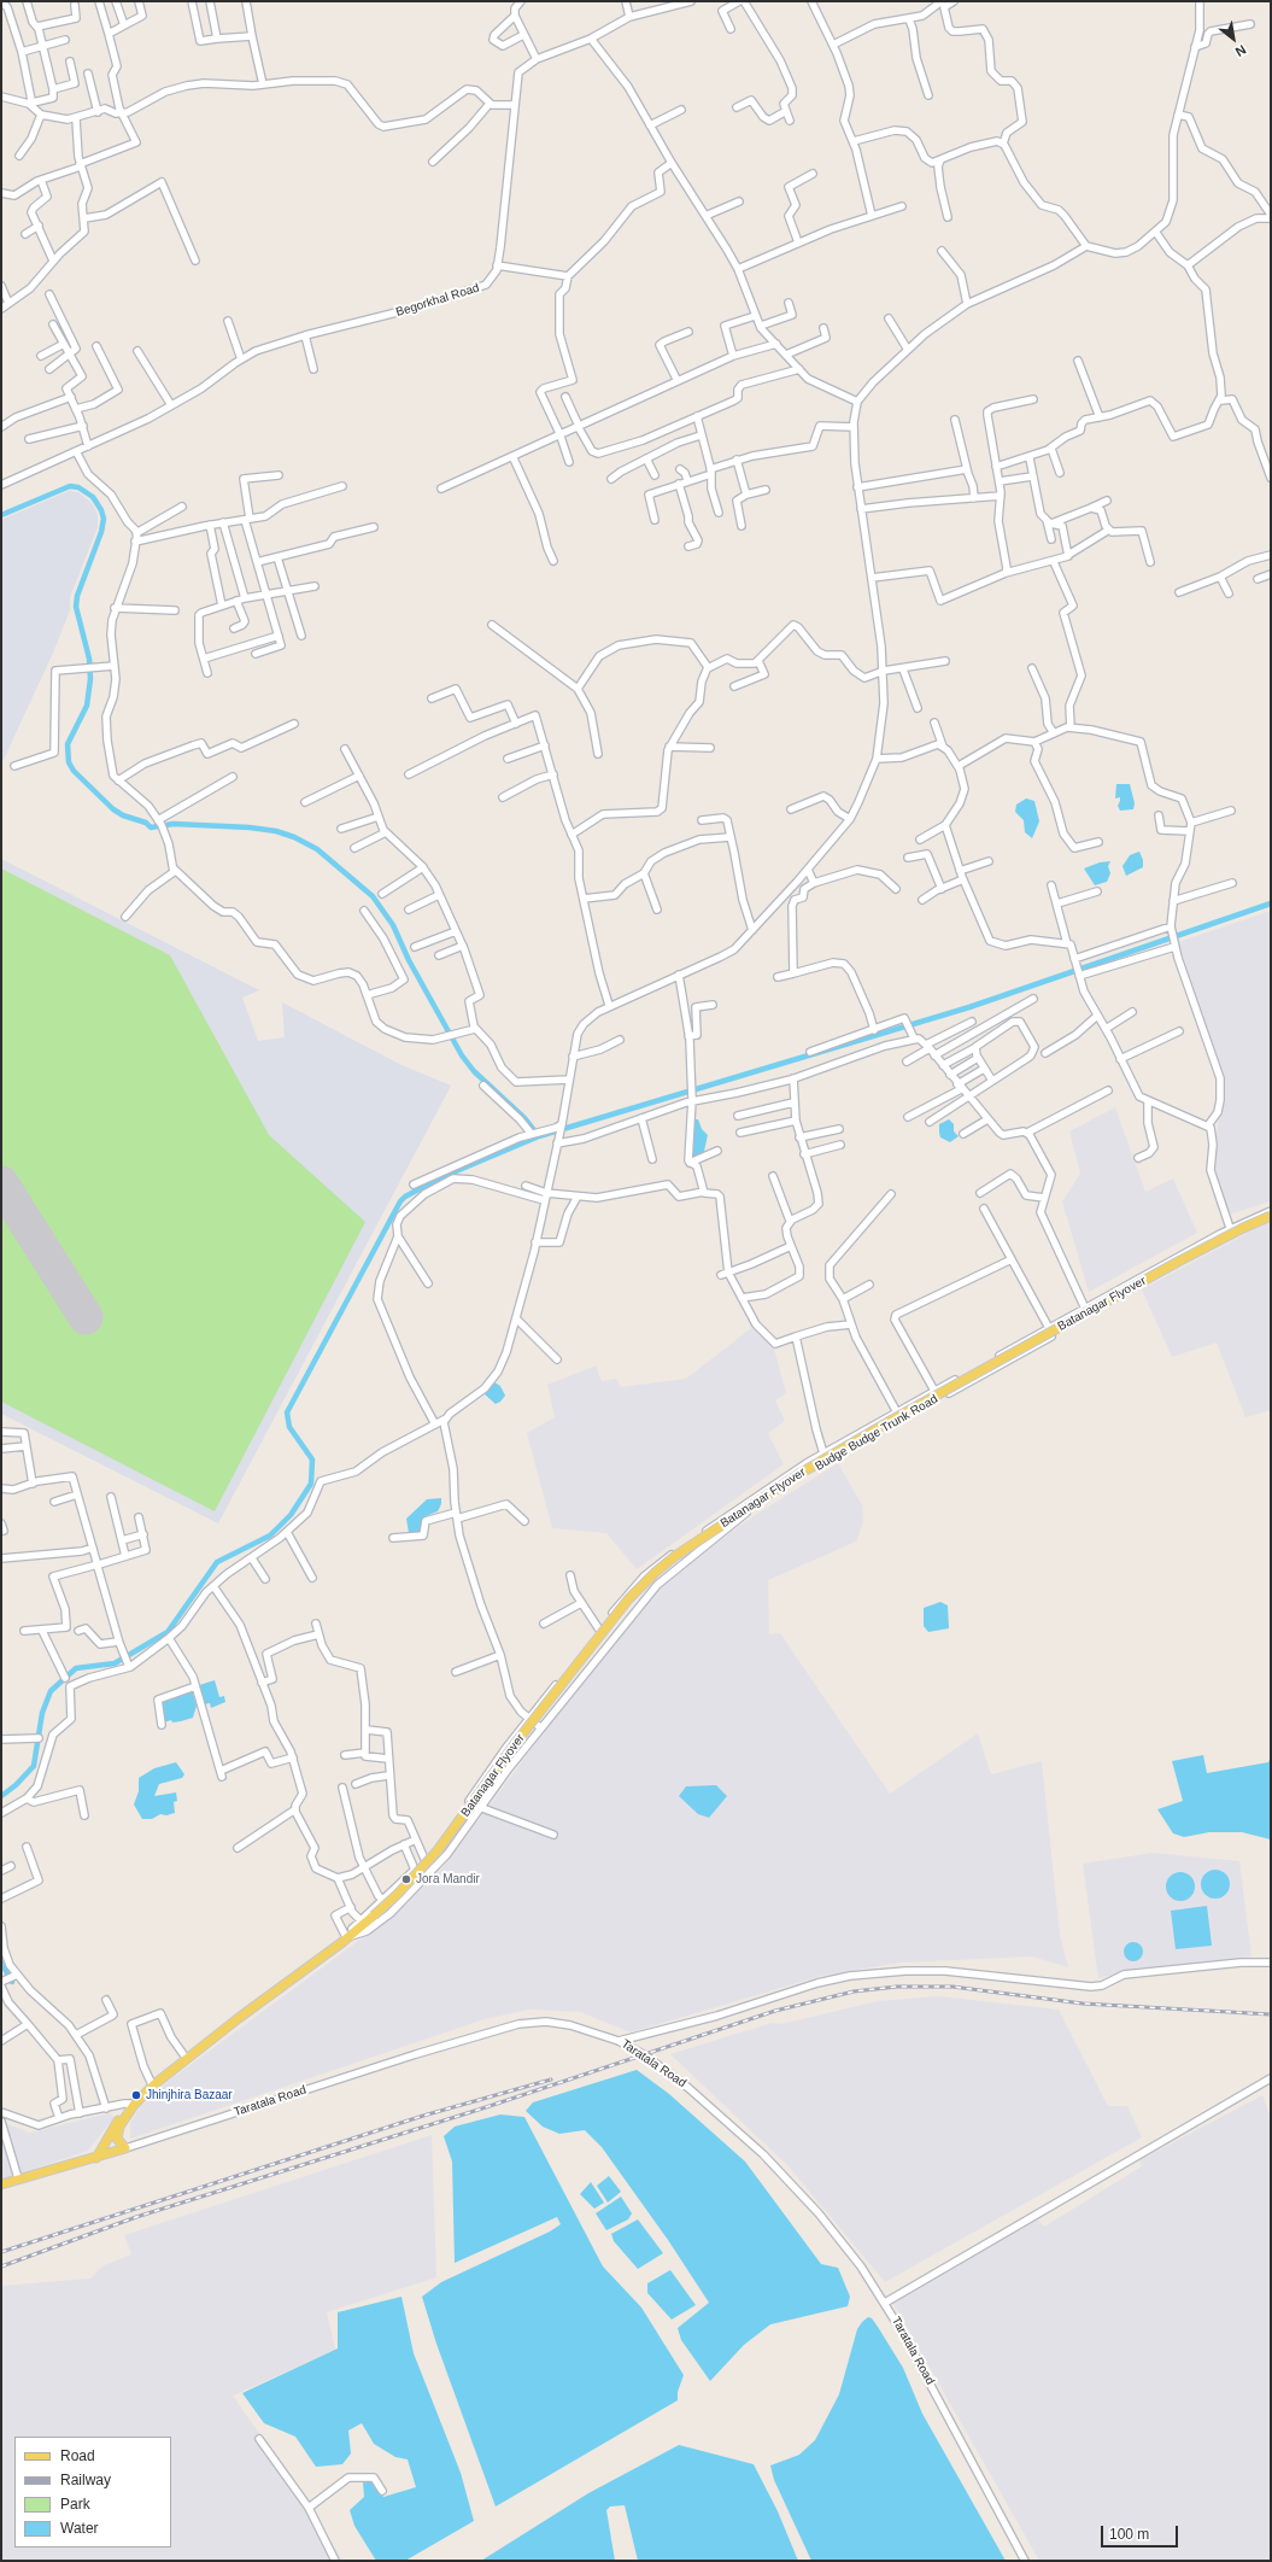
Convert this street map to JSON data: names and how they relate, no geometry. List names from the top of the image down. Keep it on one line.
{"streets":{"main road":["Batanagar Flyover","Taratala Road"],"street":["Begorkhal Road","Budge Budge Trunk Road"]},"crossings":[["Batanagar Flyover","Budge Budge Trunk Road"]],"places":["Jora Mandir","Jhinjhira Bazaar"],"legend":["Road","Railway","Park","Water"],"scale_bar":"100 m","north":"bottom right"}
